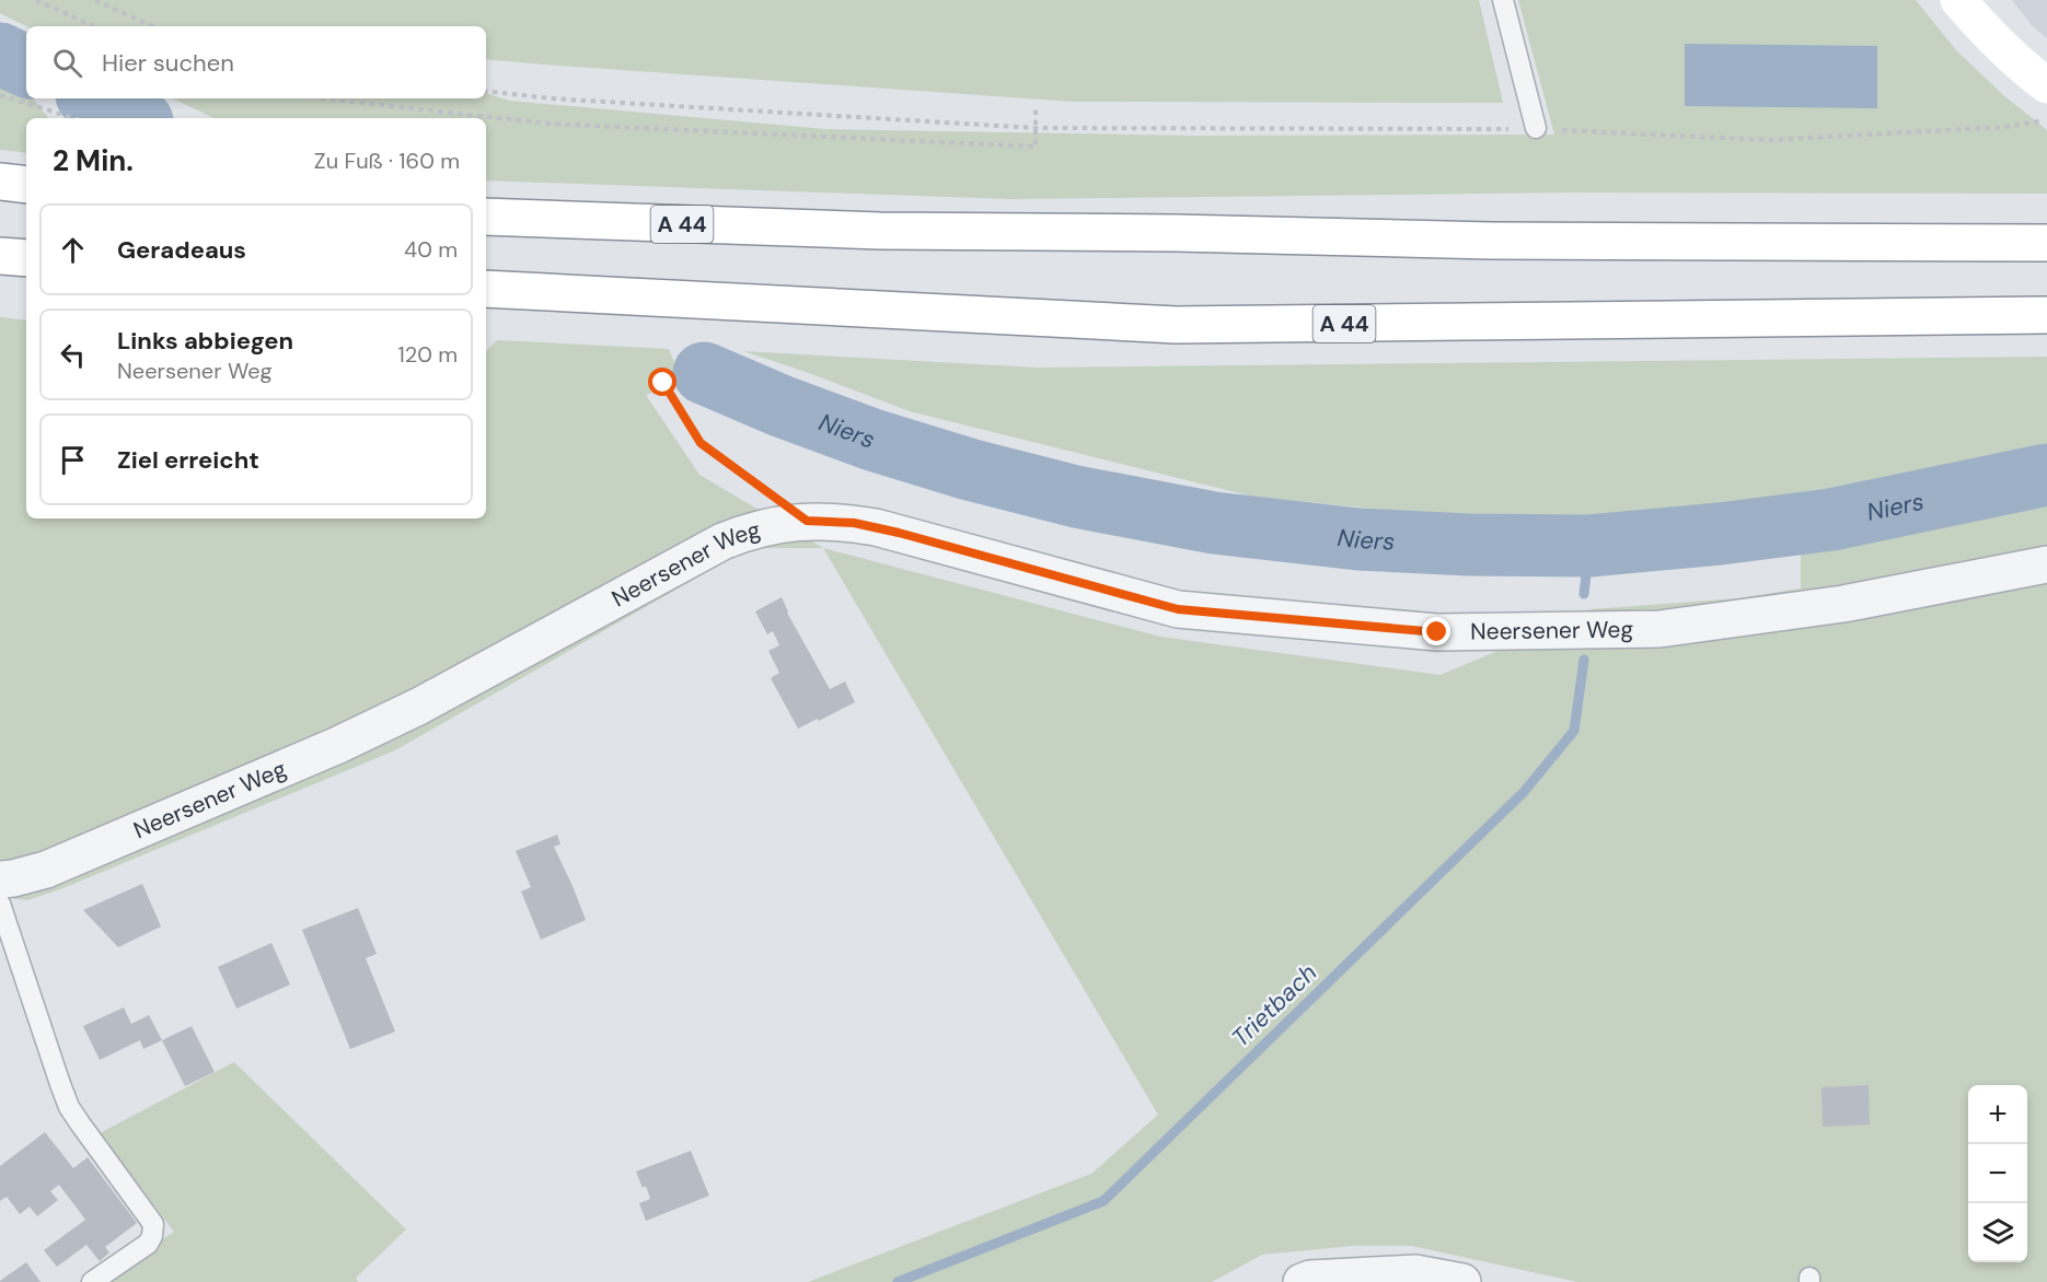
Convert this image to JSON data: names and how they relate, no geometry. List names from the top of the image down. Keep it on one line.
{"streets":{"main road":["A 44"],"street":["Neersener Weg"]},"water":["Niers","Trietbach"],"page":{"search":"Hier suchen","heading":["2 Min.","Zu Fuß · 160 m"],"list":[["Geradeaus","40 m"],["Links abbiegen","Neersener Weg","120 m"],"Ziel erreicht"],"map_buttons":["+","−"]}}
